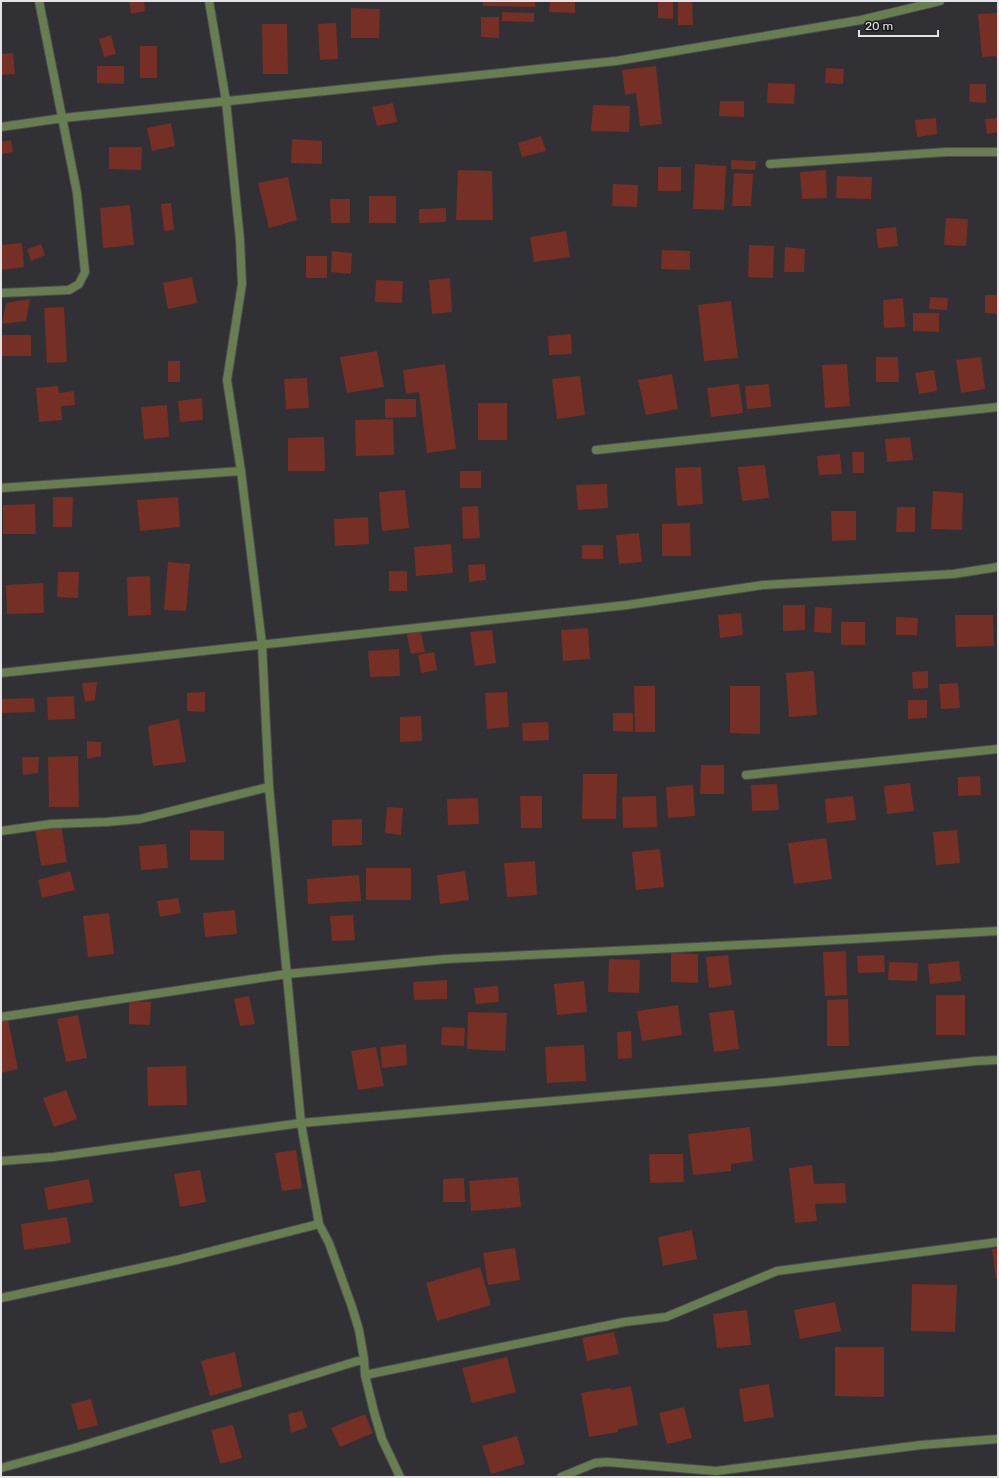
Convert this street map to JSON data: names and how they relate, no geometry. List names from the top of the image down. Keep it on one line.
{"scale_bar":"20 m"}
